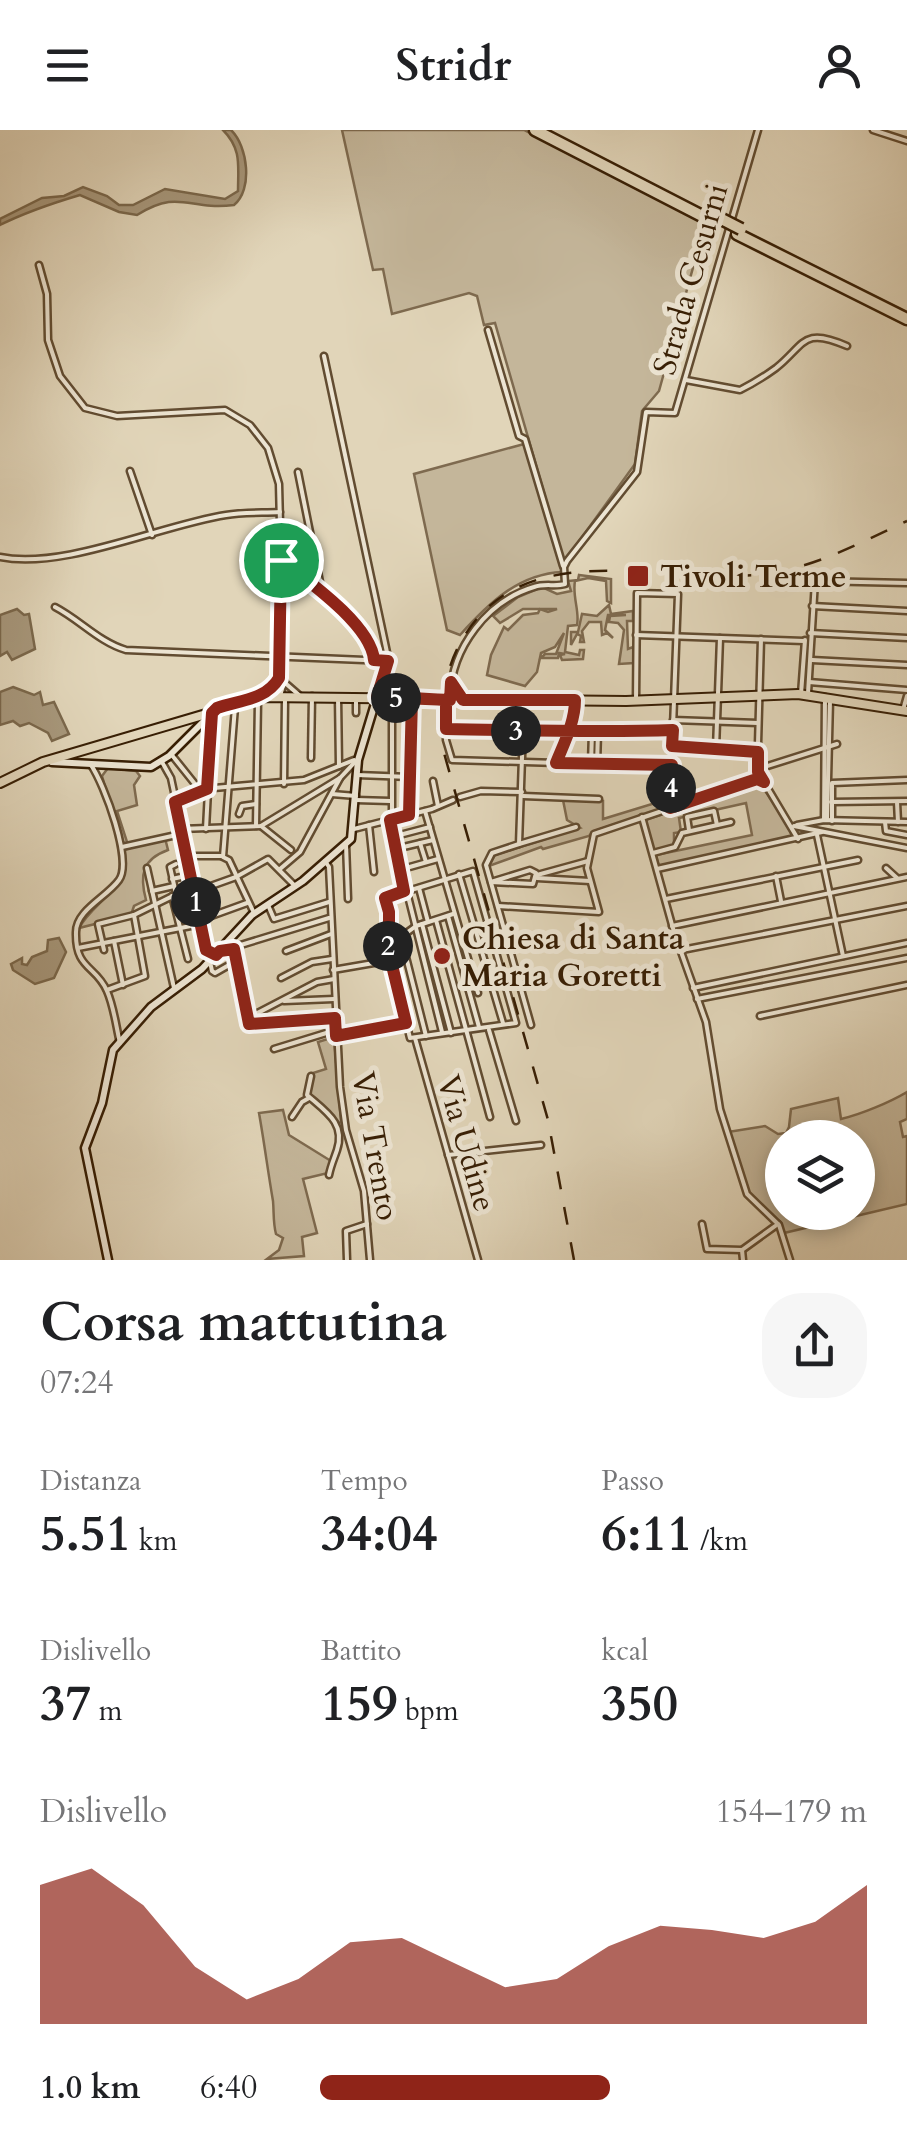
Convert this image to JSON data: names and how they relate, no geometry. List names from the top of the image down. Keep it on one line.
{"streets":{"street":["Strada Cesurni","Via Udine","Via Trento"]},"places":{"transit":["Tivoli Terme"],"other":["Chiesa di Santa Maria Goretti"]},"page":{"header":"Stridr","pins":["5","3","4","1","2"],"heading":["Corsa mattutina","07:24"],"stats":[["Distanza","5.51 km"],["Tempo","34:04"],["Passo","6:11 /km"],["Dislivello","37 m"],["Battito","159 bpm"],["kcal","350"]],"chart":["Dislivello","154–179 m"],"list":[{"name":"1.0 km","note":"6:40"}]}}
